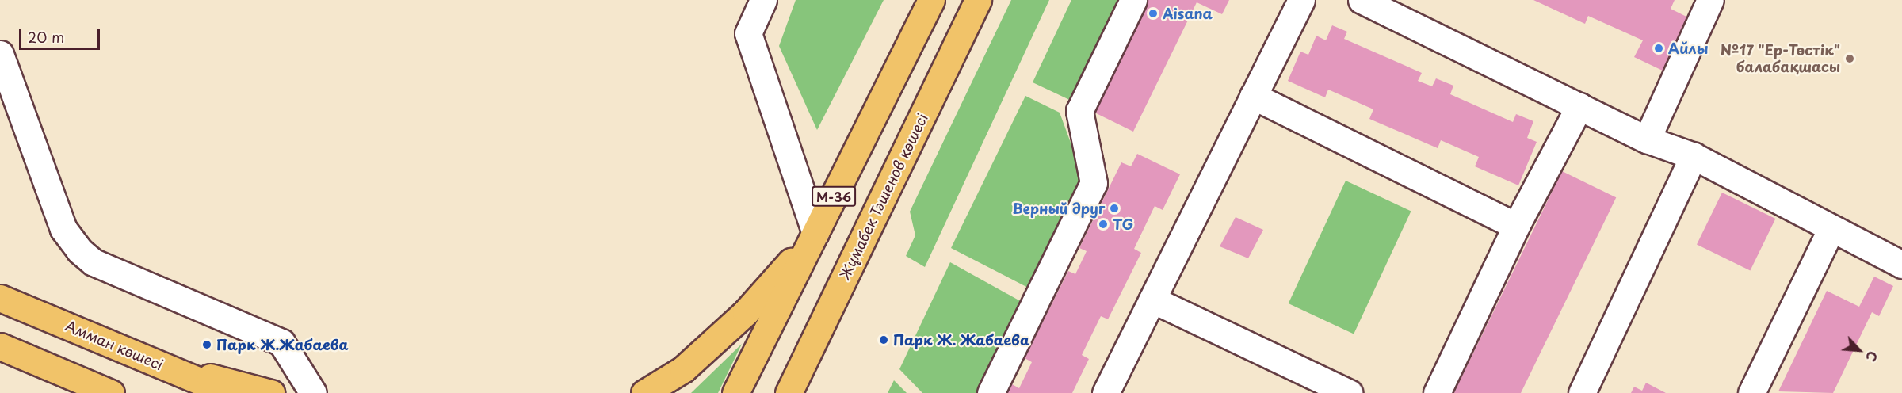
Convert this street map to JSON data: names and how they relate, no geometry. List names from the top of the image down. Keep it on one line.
{"streets":{"main road":["M-36","Жұмабек Тәшенов көшесі","Амман көшесі"]},"places":["Aisana","Айлы","№17 \"Ер-Төстік\" балабақшасы","Верный друг","TG","Парк Ж. Жабаева","Парк Ж.Жабаева"],"scale_bar":"20 m","north":"bottom right"}
